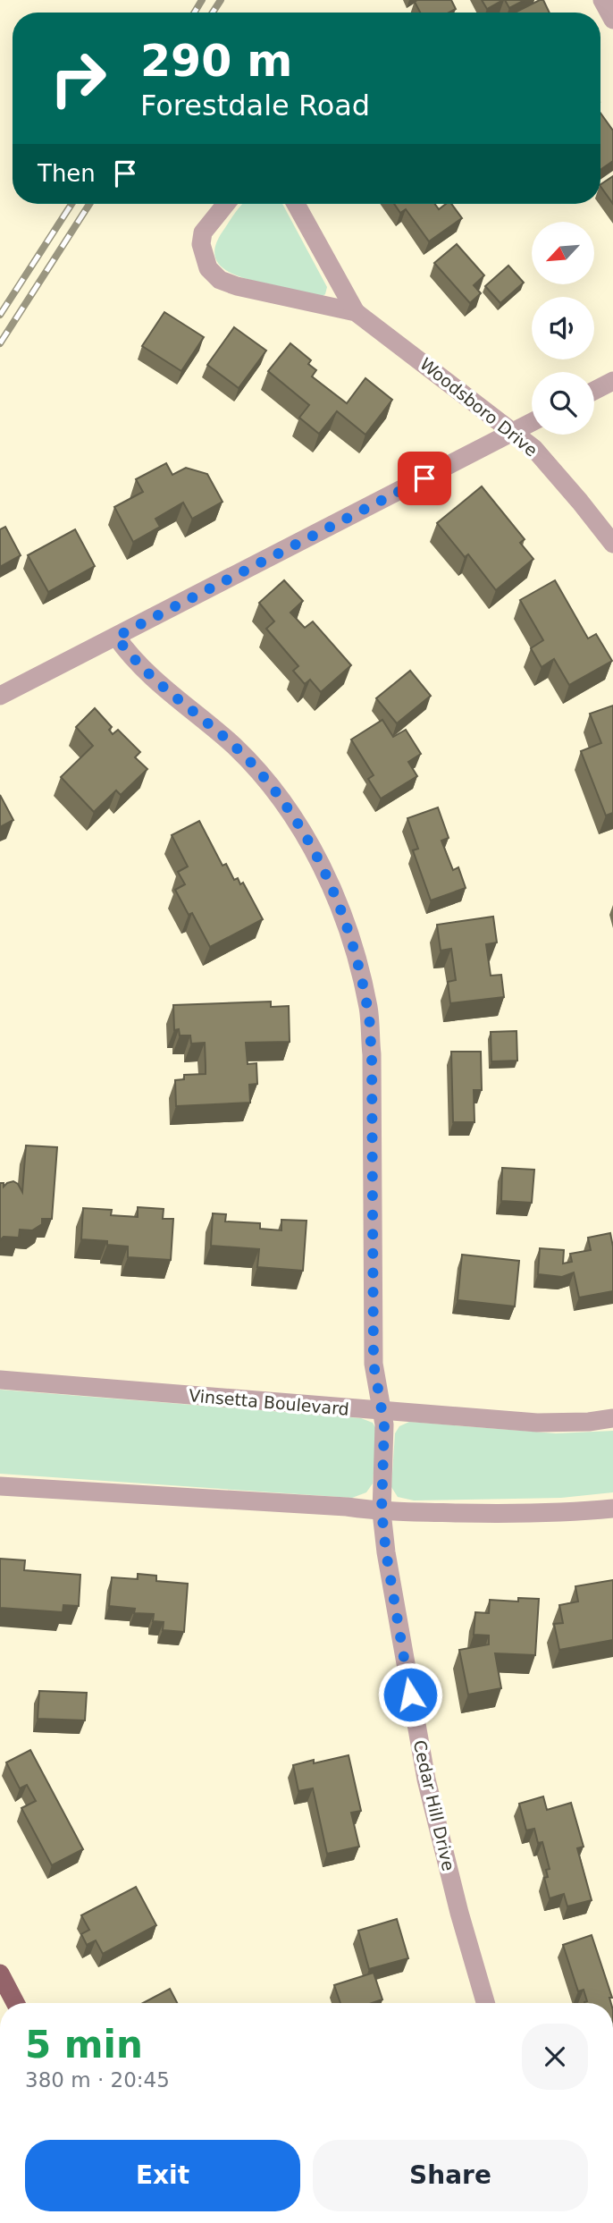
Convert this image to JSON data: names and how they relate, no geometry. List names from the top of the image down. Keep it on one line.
{"streets":{"street":["Woodsboro Drive","Vinsetta Boulevard","Cedar Hill Drive"]},"crossings":[["Vinsetta Boulevard","Cedar Hill Drive"]],"north":"bottom left","page":{"turn":["290 m","Forestdale Road"],"then":"Then","heading":["5 min","380 m · 20:45"],"buttons":["Exit","Share"]}}
